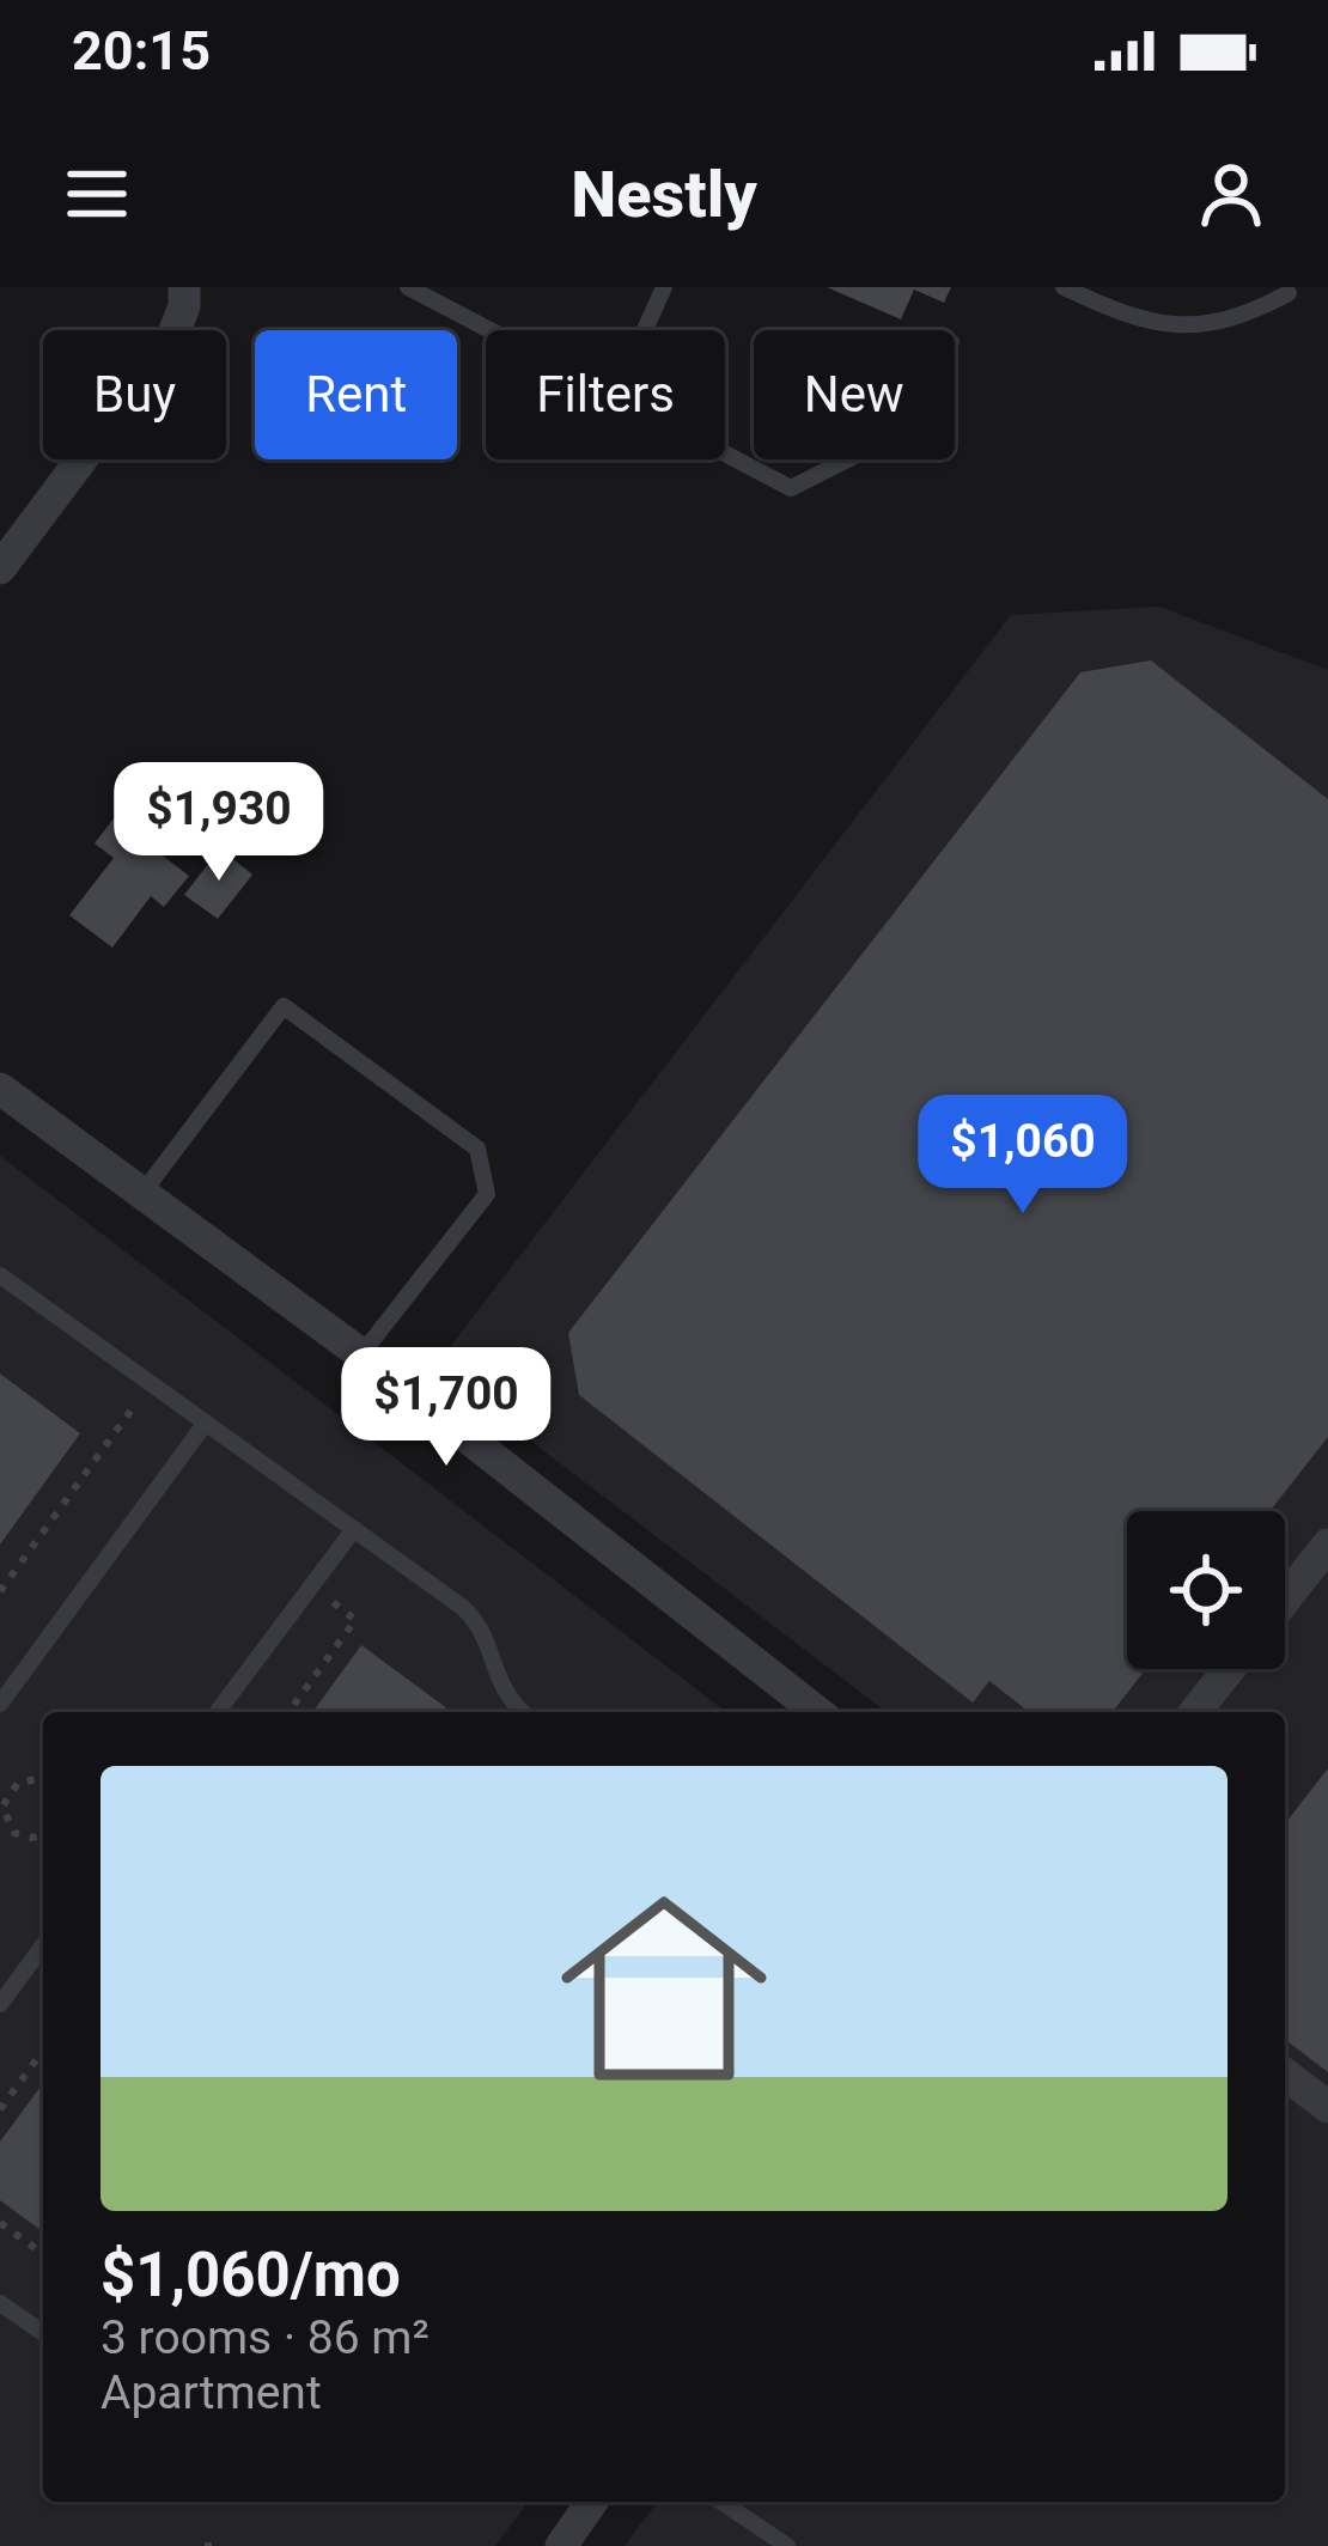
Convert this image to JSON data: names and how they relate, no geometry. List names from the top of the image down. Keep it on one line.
{"page":{"status":"20:15","header":"Nestly","chip":["Buy","Rent","Filters","New"],"price":["$1,930","$1,060","$1,700"],"list":[{"name":"$1,060/mo","note":"3 rooms · 86 m² · Apartment"}]}}
